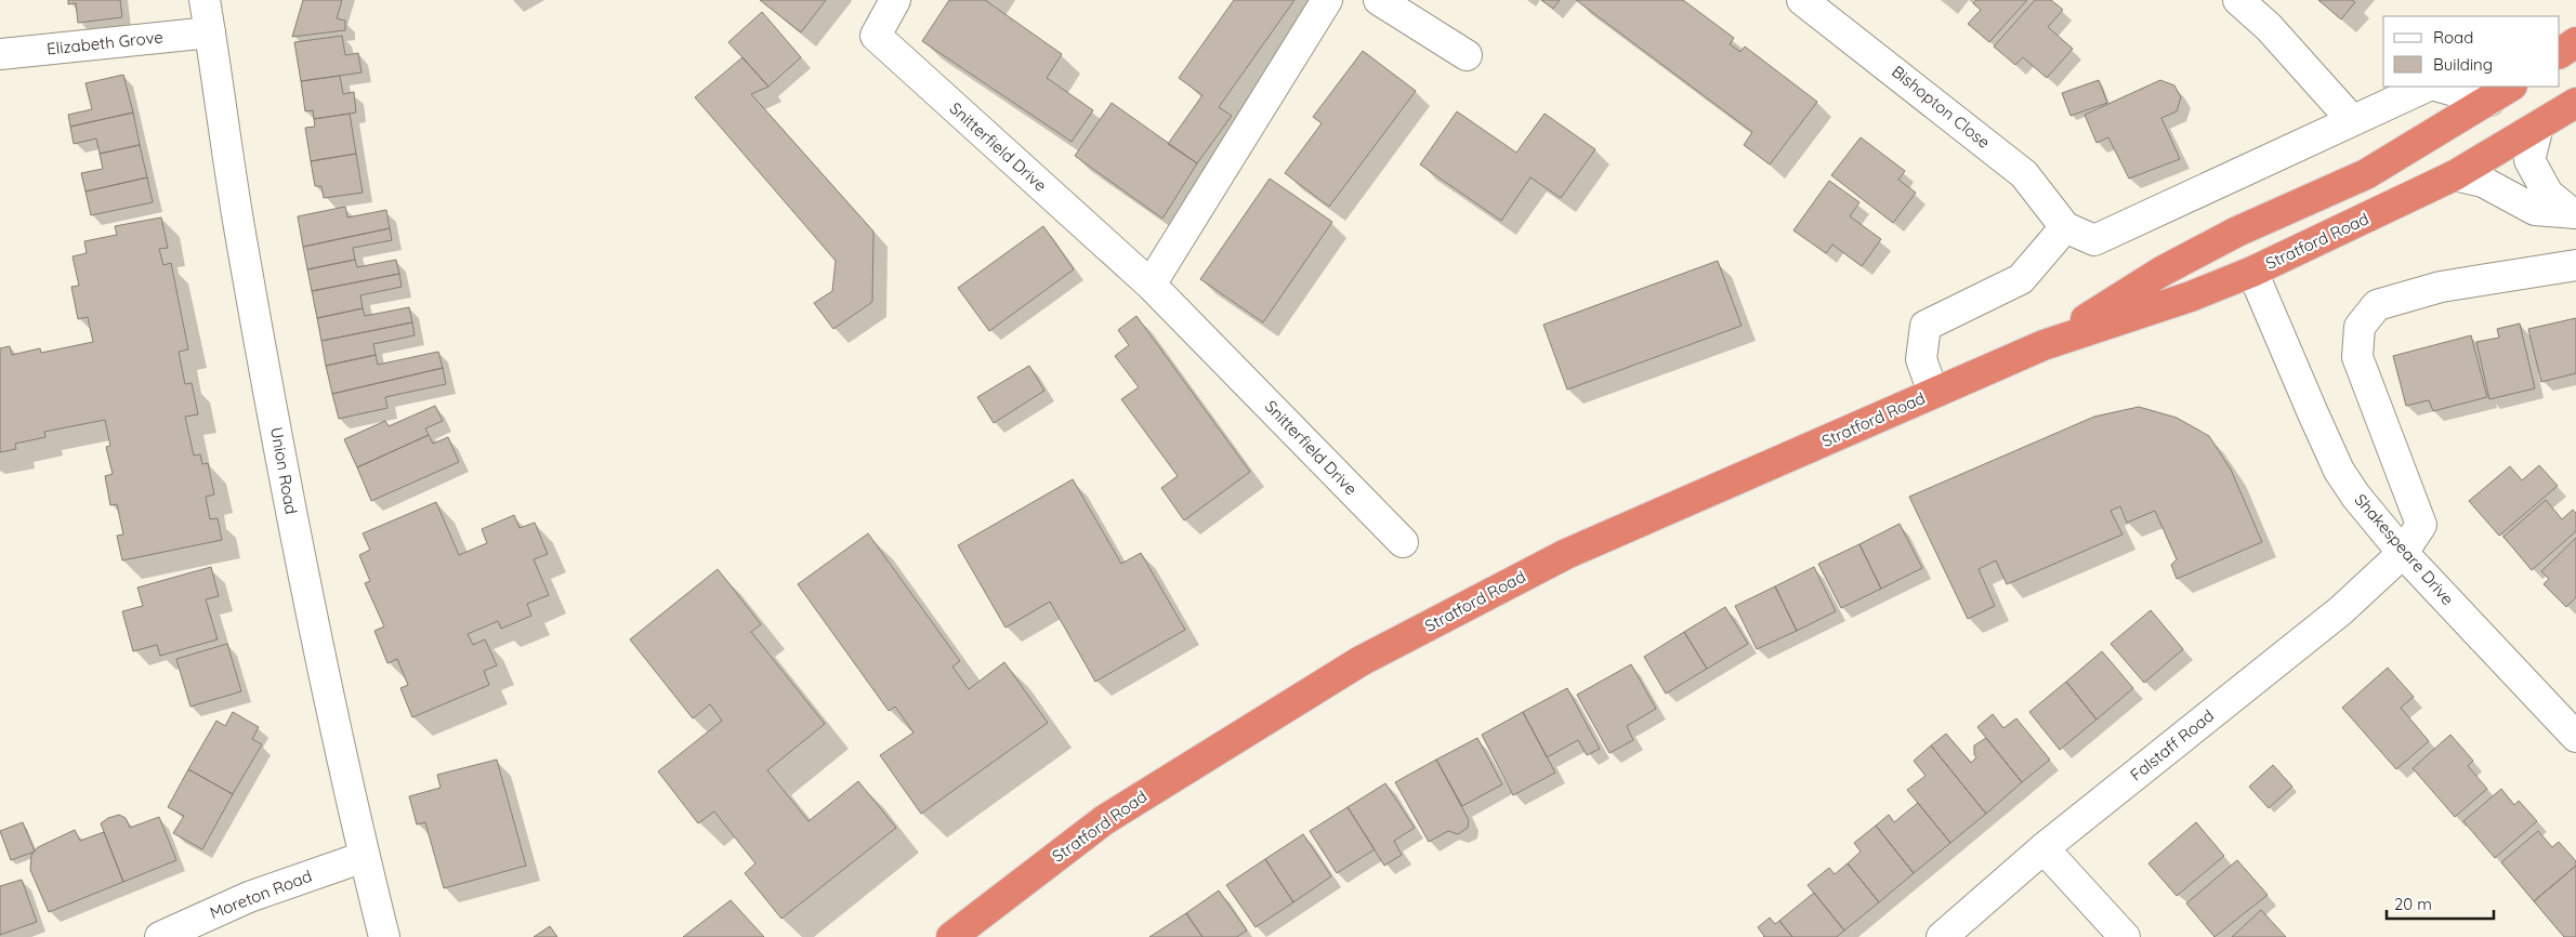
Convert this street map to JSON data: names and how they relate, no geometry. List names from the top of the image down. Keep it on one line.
{"streets":{"highway":["Stratford Road"],"street":["Elizabeth Grove","Bishopton Close","Snitterfield Drive","Union Road","Shakespeare Drive","Falstaff Road","Moreton Road"]},"crossings":[["Elizabeth Grove","Union Road"],["Stratford Road","Shakespeare Drive"],["Union Road","Moreton Road"],["Shakespeare Drive","Falstaff Road"]],"legend":["Road","Building"],"scale_bar":"20 m"}
